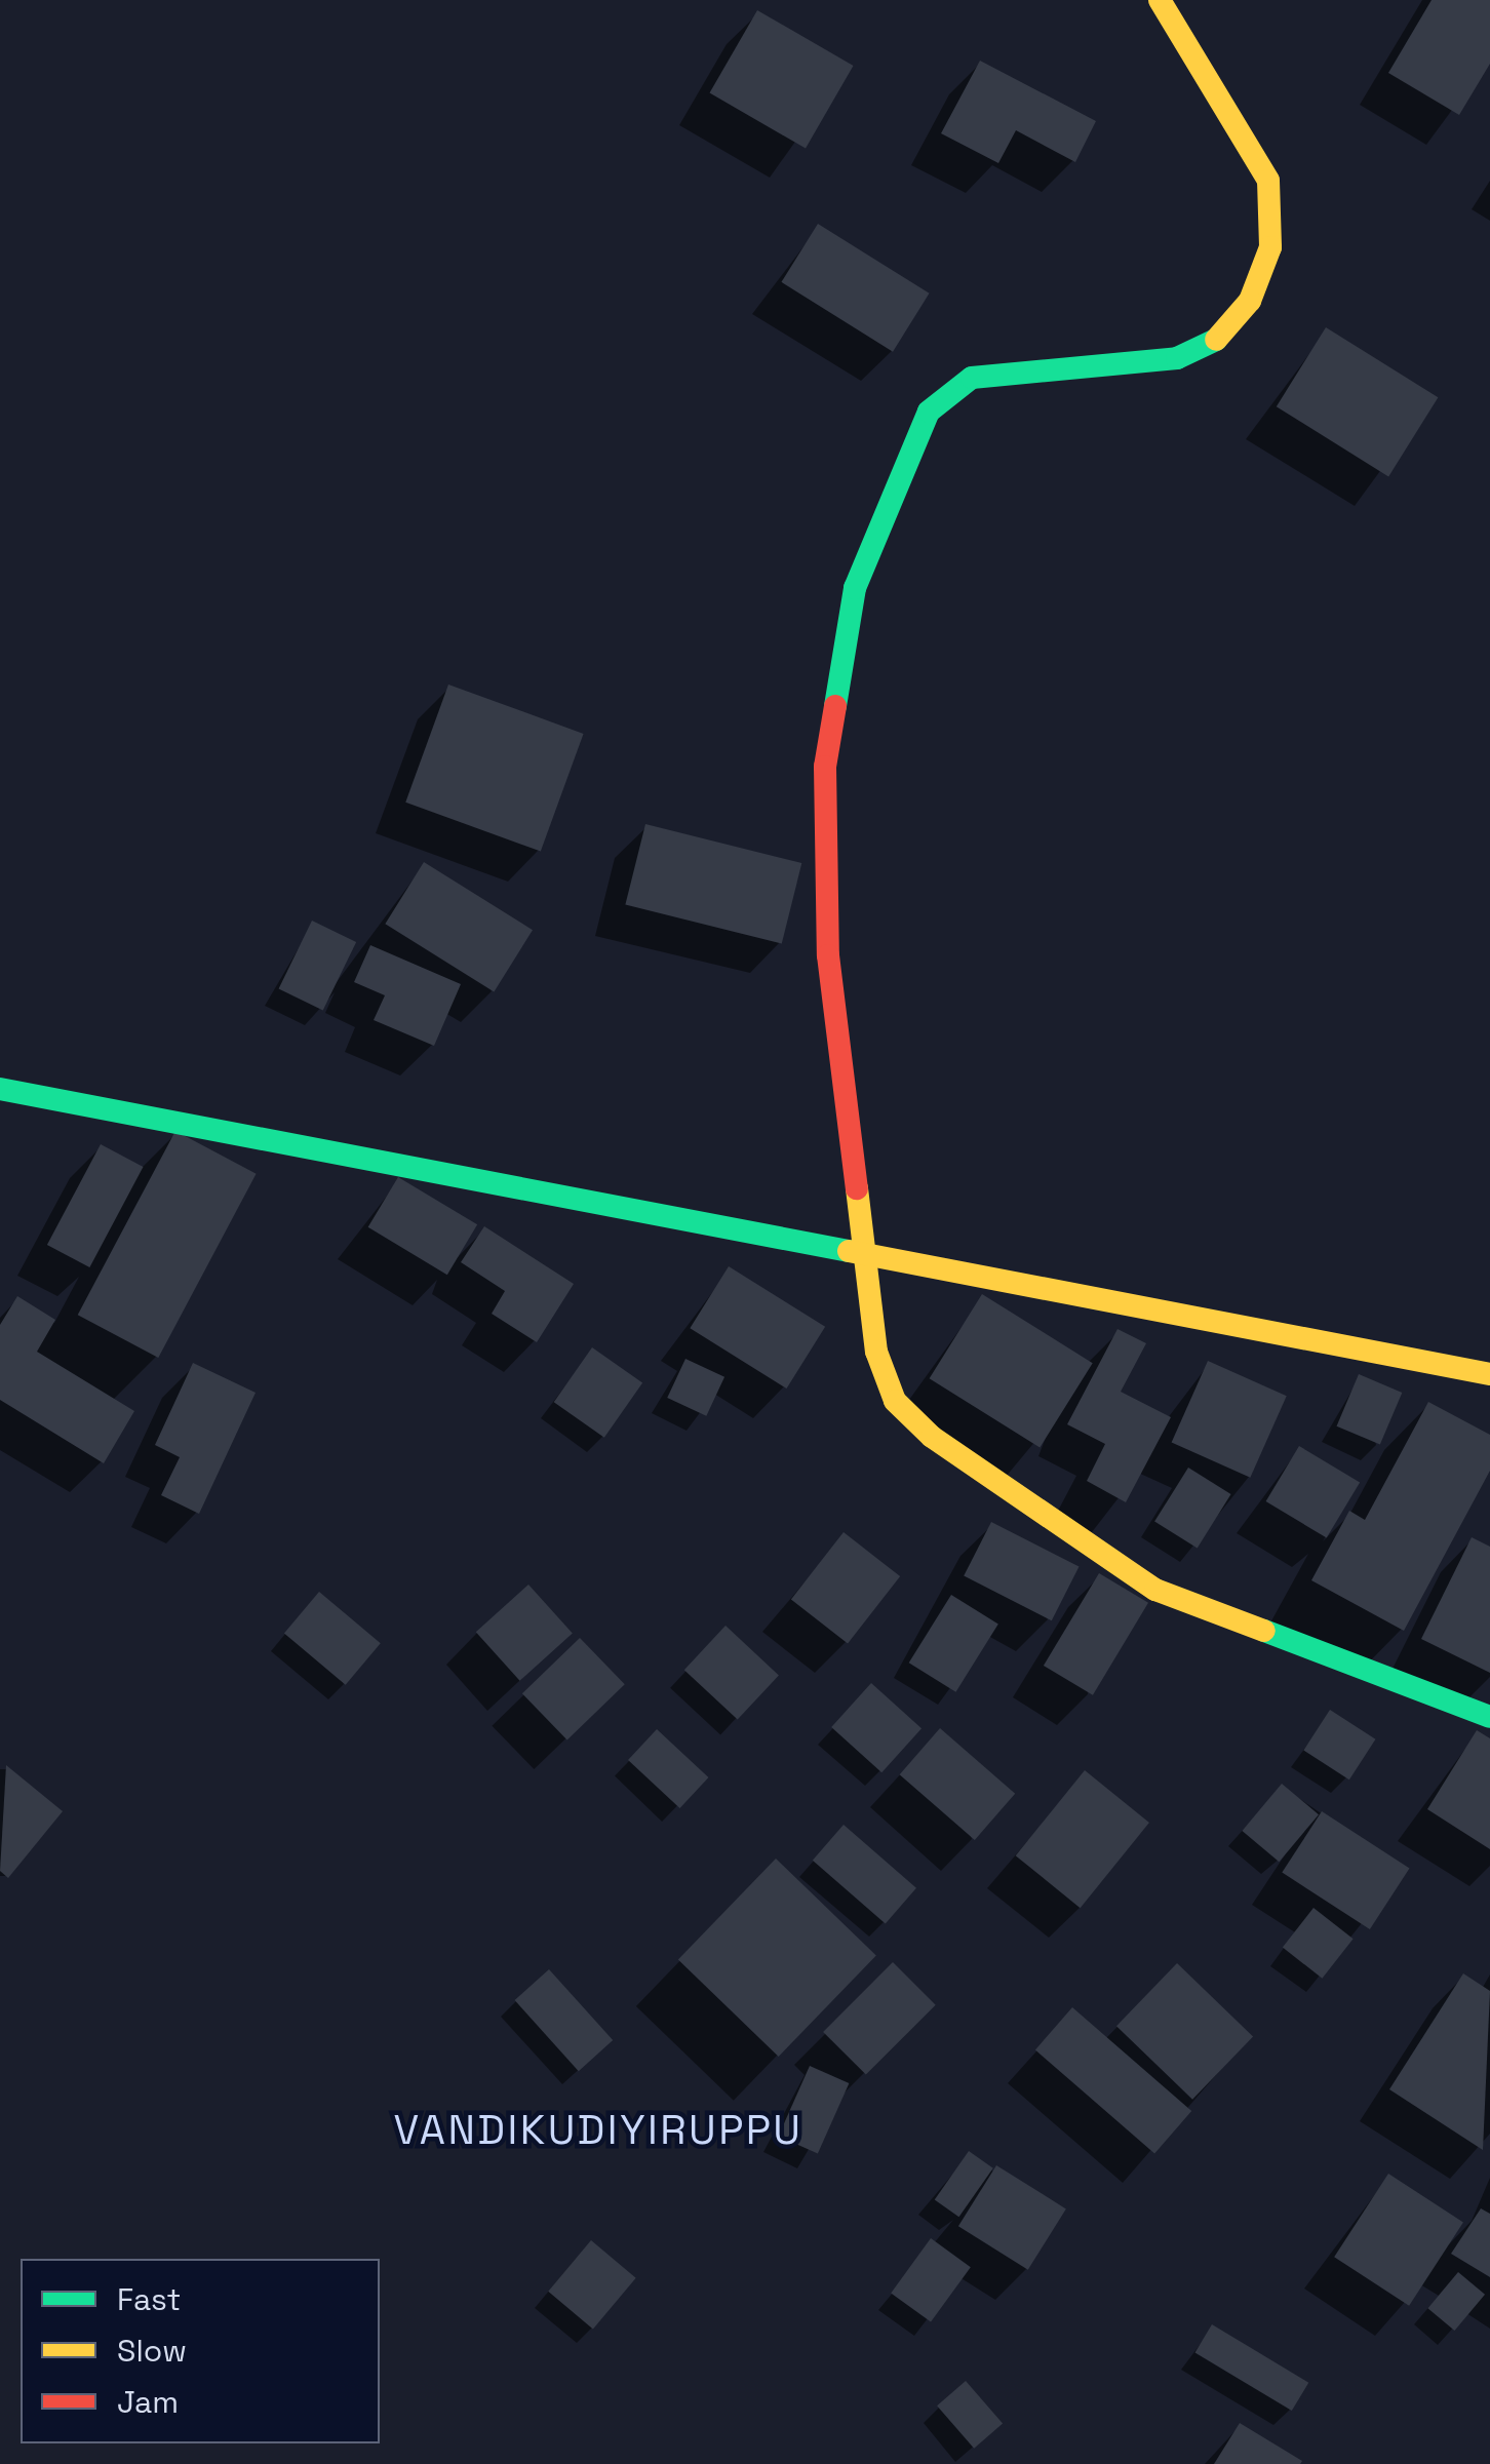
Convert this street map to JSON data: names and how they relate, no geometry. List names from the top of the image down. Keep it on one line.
{"districts":["VANDIKUDIYIRUPPU"],"legend":["Fast","Slow","Jam"]}
